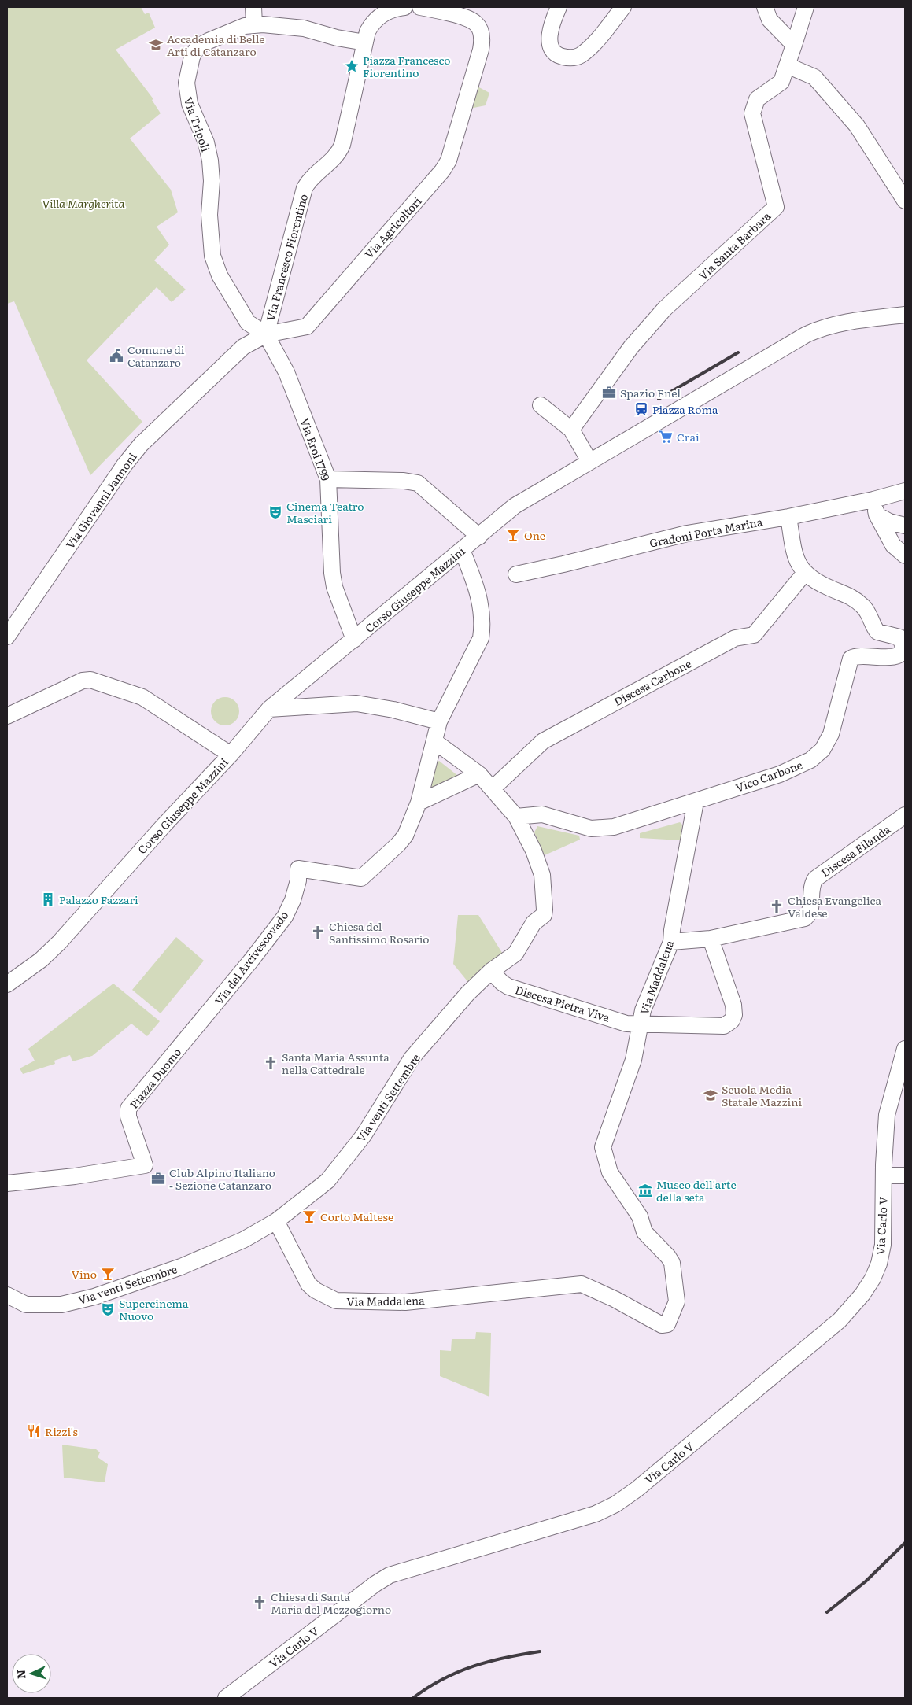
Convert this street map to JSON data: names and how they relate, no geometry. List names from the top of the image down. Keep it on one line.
{"streets":{"street":["Via Tripoli","Via Agricoltori","Via Santa Barbara","Via Francesco Fiorentino","Via Eroi 1799","Via Giovanni Jannoni","Gradoni Porta Marina","Corso Giuseppe Mazzini","Discesa Carbone","Vico Carbone","Discesa Filanda","Via del Arcivescovado","Via Maddalena","Discesa Pietra Viva","Piazza Duomo","Via venti Settembre","Via Carlo V"]},"crossings":[["Via Tripoli","Via Agricoltori"],["Via Tripoli","Via Francesco Fiorentino"],["Via Tripoli","Via Eroi 1799"],["Via Tripoli","Via Giovanni Jannoni"],["Via Agricoltori","Via Francesco Fiorentino"],["Via Agricoltori","Via Eroi 1799"],["Via Agricoltori","Via Giovanni Jannoni"],["Via Francesco Fiorentino","Via Eroi 1799"],["Via Francesco Fiorentino","Via Giovanni Jannoni"],["Via Eroi 1799","Via Giovanni Jannoni"],["Via Eroi 1799","Corso Giuseppe Mazzini"],["Discesa Carbone","Vico Carbone"],["Discesa Carbone","Via venti Settembre"],["Vico Carbone","Via Maddalena"],["Discesa Filanda","Via Maddalena"],["Discesa Filanda","Discesa Pietra Viva"],["Via del Arcivescovado","Piazza Duomo"],["Via Maddalena","Discesa Pietra Viva"],["Via Maddalena","Via venti Settembre"],["Discesa Pietra Viva","Via venti Settembre"]],"parks":["Villa Margherita"],"places":{"school or university":["Accademia di Belle Arti di Catanzaro","Scuola Media Statale Mazzini"],"place":["Piazza Francesco Fiorentino"],"public building":["Comune di Catanzaro"],"office":["Spazio Enel","Club Alpino Italiano - Sezione Catanzaro"],"station":["Piazza Roma"],"supermarket":["Crai"],"theatre":["Cinema Teatro Masciari","Supercinema Nuovo"],"bar":["One","Corto Maltese","Vino"],"building":["Palazzo Fazzari"],"church":["Chiesa Evangelica Valdese","Chiesa del Santissimo Rosario","Santa Maria Assunta nella Cattedrale","Chiesa di Santa Maria del Mezzogiorno"],"museum":["Museo dell'arte della seta"],"restaurant":["Rizzi's"]},"north":"left"}
